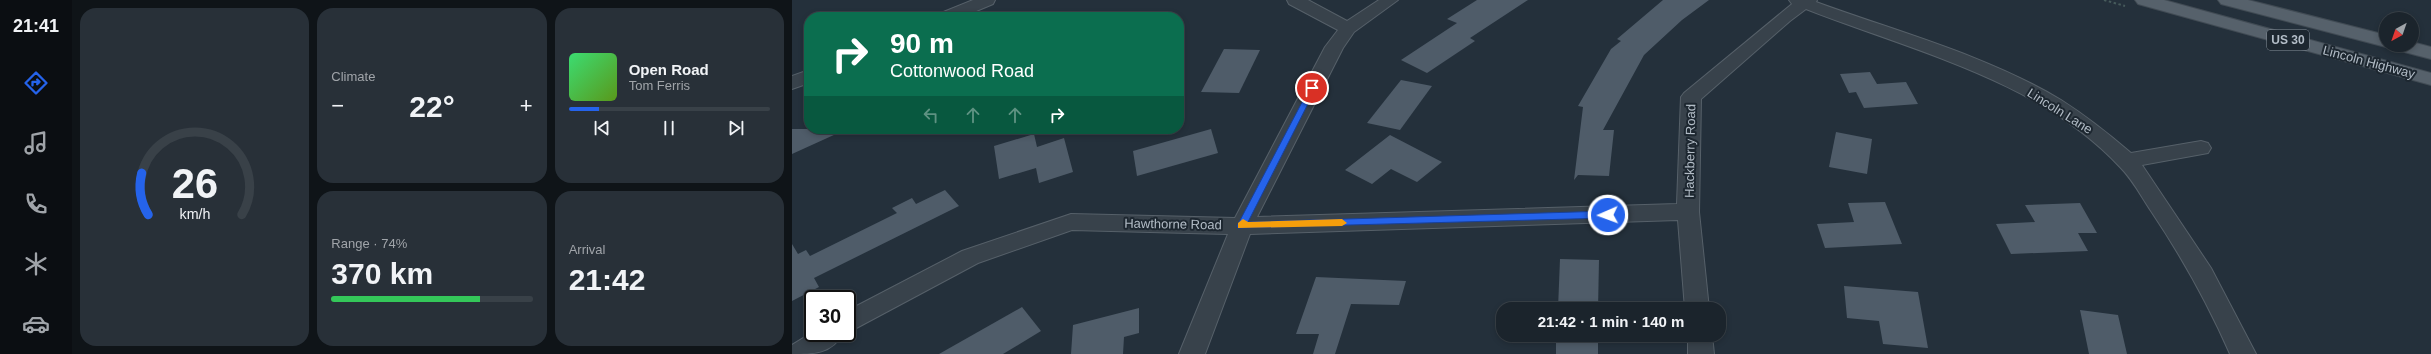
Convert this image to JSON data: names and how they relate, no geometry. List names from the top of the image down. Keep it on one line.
{"streets":{"main road":["US 30","Lincoln Highway"],"street":["Lincoln Lane","Hackberry Road","Hawthorne Road"]},"crossings":[["Lincoln Lane","Hackberry Road"],["Hackberry Road","Hawthorne Road"]],"north":"bottom left","page":{"tabs":"21:41","tile":["Climate",["Range · 74%","370 km"],["Arrival","21:42"]],"turn":["90 m","Cottonwood Road"],"song":["Open Road","Tom Ferris"],"heat":["−","22°","+"],"limit":"30","trip":"21:42 · 1 min · 140 m","gauge":["26","km/h"]}}
